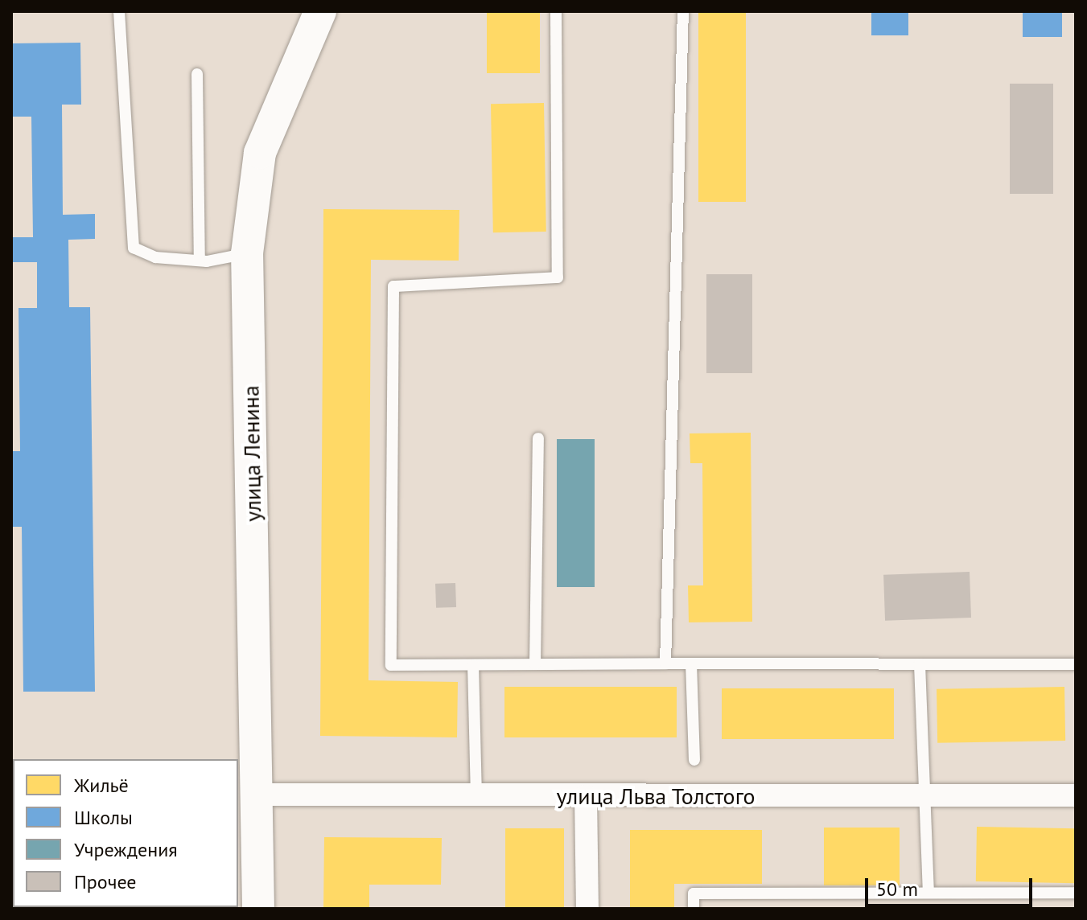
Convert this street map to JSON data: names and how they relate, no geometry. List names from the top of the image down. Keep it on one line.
{"streets":{"main road":["улица Ленина"],"street":["улица Льва Толстого"]},"crossings":[["улица Ленина","улица Льва Толстого"]],"legend":["Жильё","Школы","Учреждения","Прочее"],"scale_bar":"50 m"}
